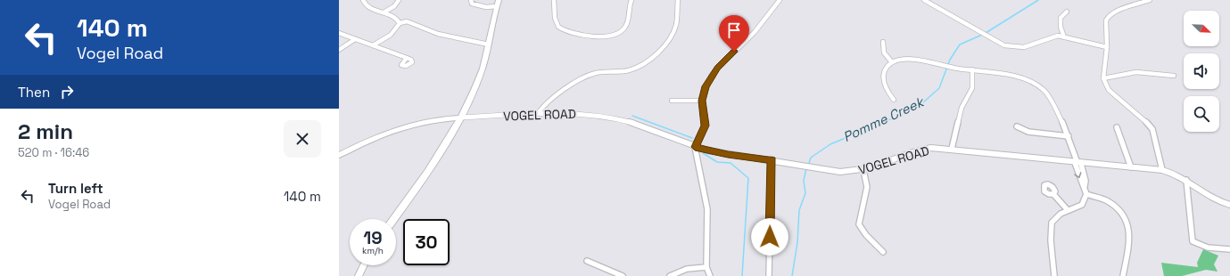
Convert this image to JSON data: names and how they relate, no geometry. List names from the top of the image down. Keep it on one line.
{"streets":{"main road":["VOGEL ROAD"]},"water":["Pomme Creek"],"north":"bottom right","page":{"turn":["140 m","Vogel Road"],"then":"Then","heading":["2 min","520 m · 16:46"],"list":[{"name":"Turn left","note":"Vogel Road","value":"140 m"}],"speed":"19 km/h","limit":"30"}}
